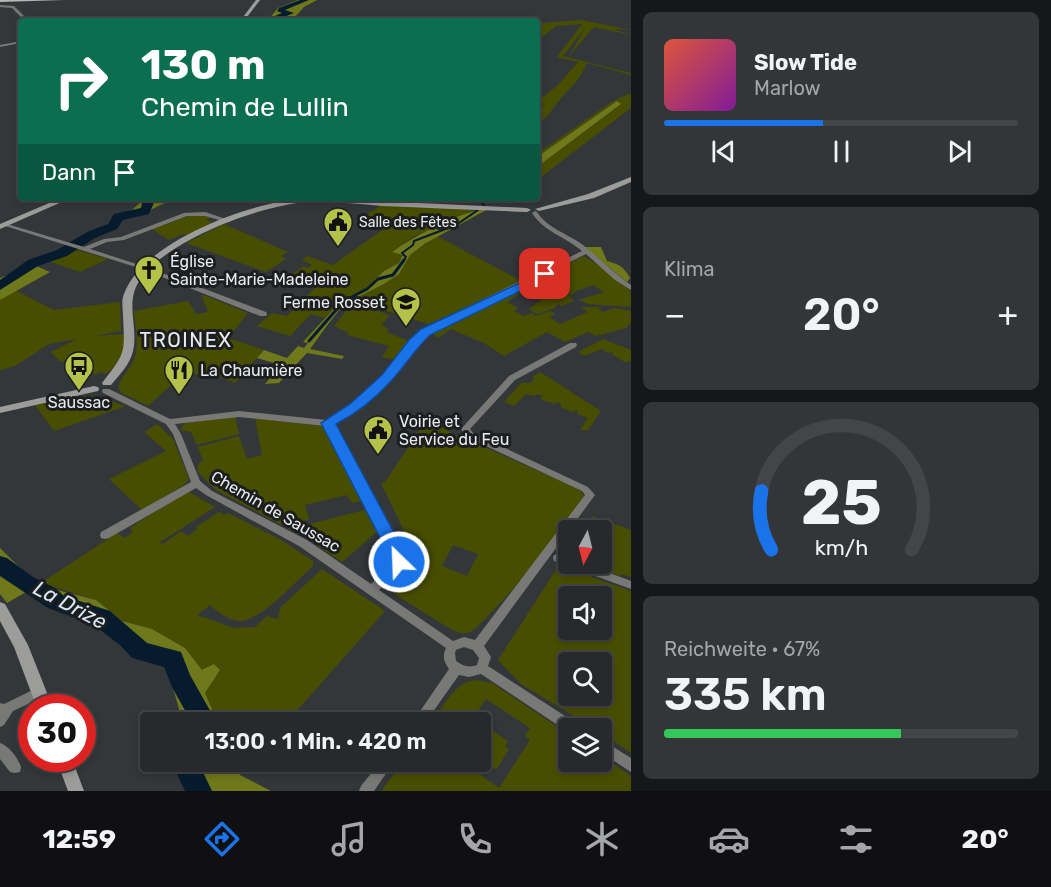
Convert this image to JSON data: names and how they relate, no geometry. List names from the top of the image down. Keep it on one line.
{"streets":{"street":["Chemin de Saussac"]},"districts":["TROINEX"],"water":["La Drize"],"places":{"public building":["Salle des Fêtes","Voirie et Service du Feu"],"church":["Église Sainte-Marie-Madeleine"],"school or university":["Ferme Rosset"],"bus stop":["Saussac"],"restaurant":["La Chaumière"]},"north":"bottom","page":{"turn":["130 m","Chemin de Lullin"],"song":["Slow Tide","Marlow"],"then":"Dann","tile":["Klima",["Reichweite · 67%","335 km"]],"heat":["−","20°","+"],"limit":"30","trip":"13:00 · 1 Min. · 420 m","tabs":["12:59","20°"],"gauge":["25","km/h"]}}
